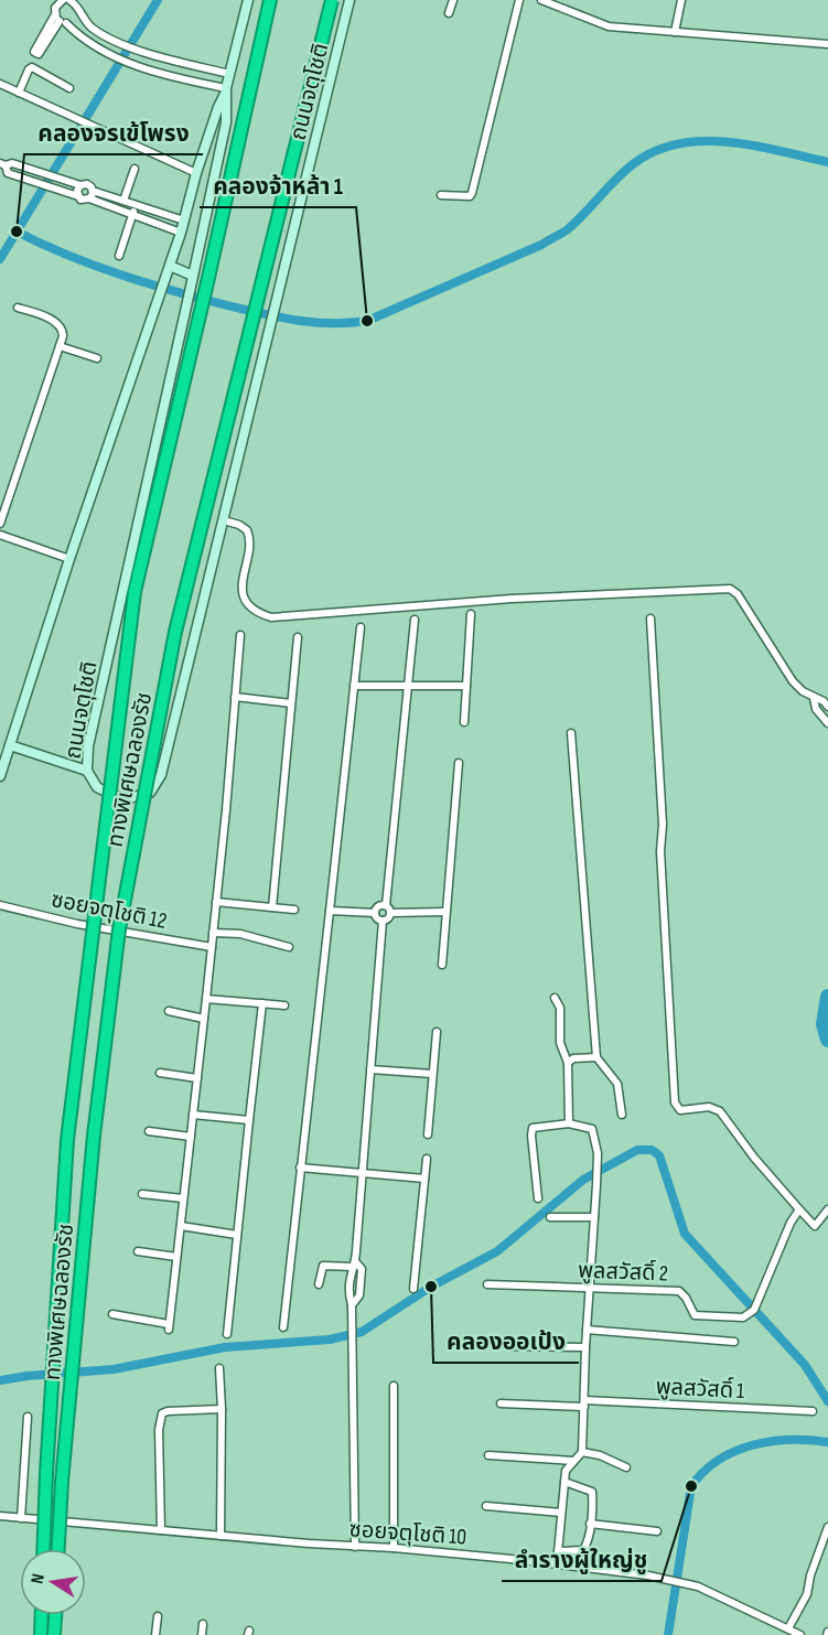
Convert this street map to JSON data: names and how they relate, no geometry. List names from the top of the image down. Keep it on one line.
{"streets":{"highway":["ทางพิเศษฉลองรัช"],"street":["ถนนจตุโชติ","ซอยจตุโชติ 12","พูลสวัสดิ์ 2","พูลสวัสดิ์ 1","ซอยจตุโชติ 10"]},"places":["คลองจรเข้โพรง","คลองจ้าหล้า 1","คลองออเป้ง","ลำรางผู้ใหญ่ชู"],"north":"left"}
